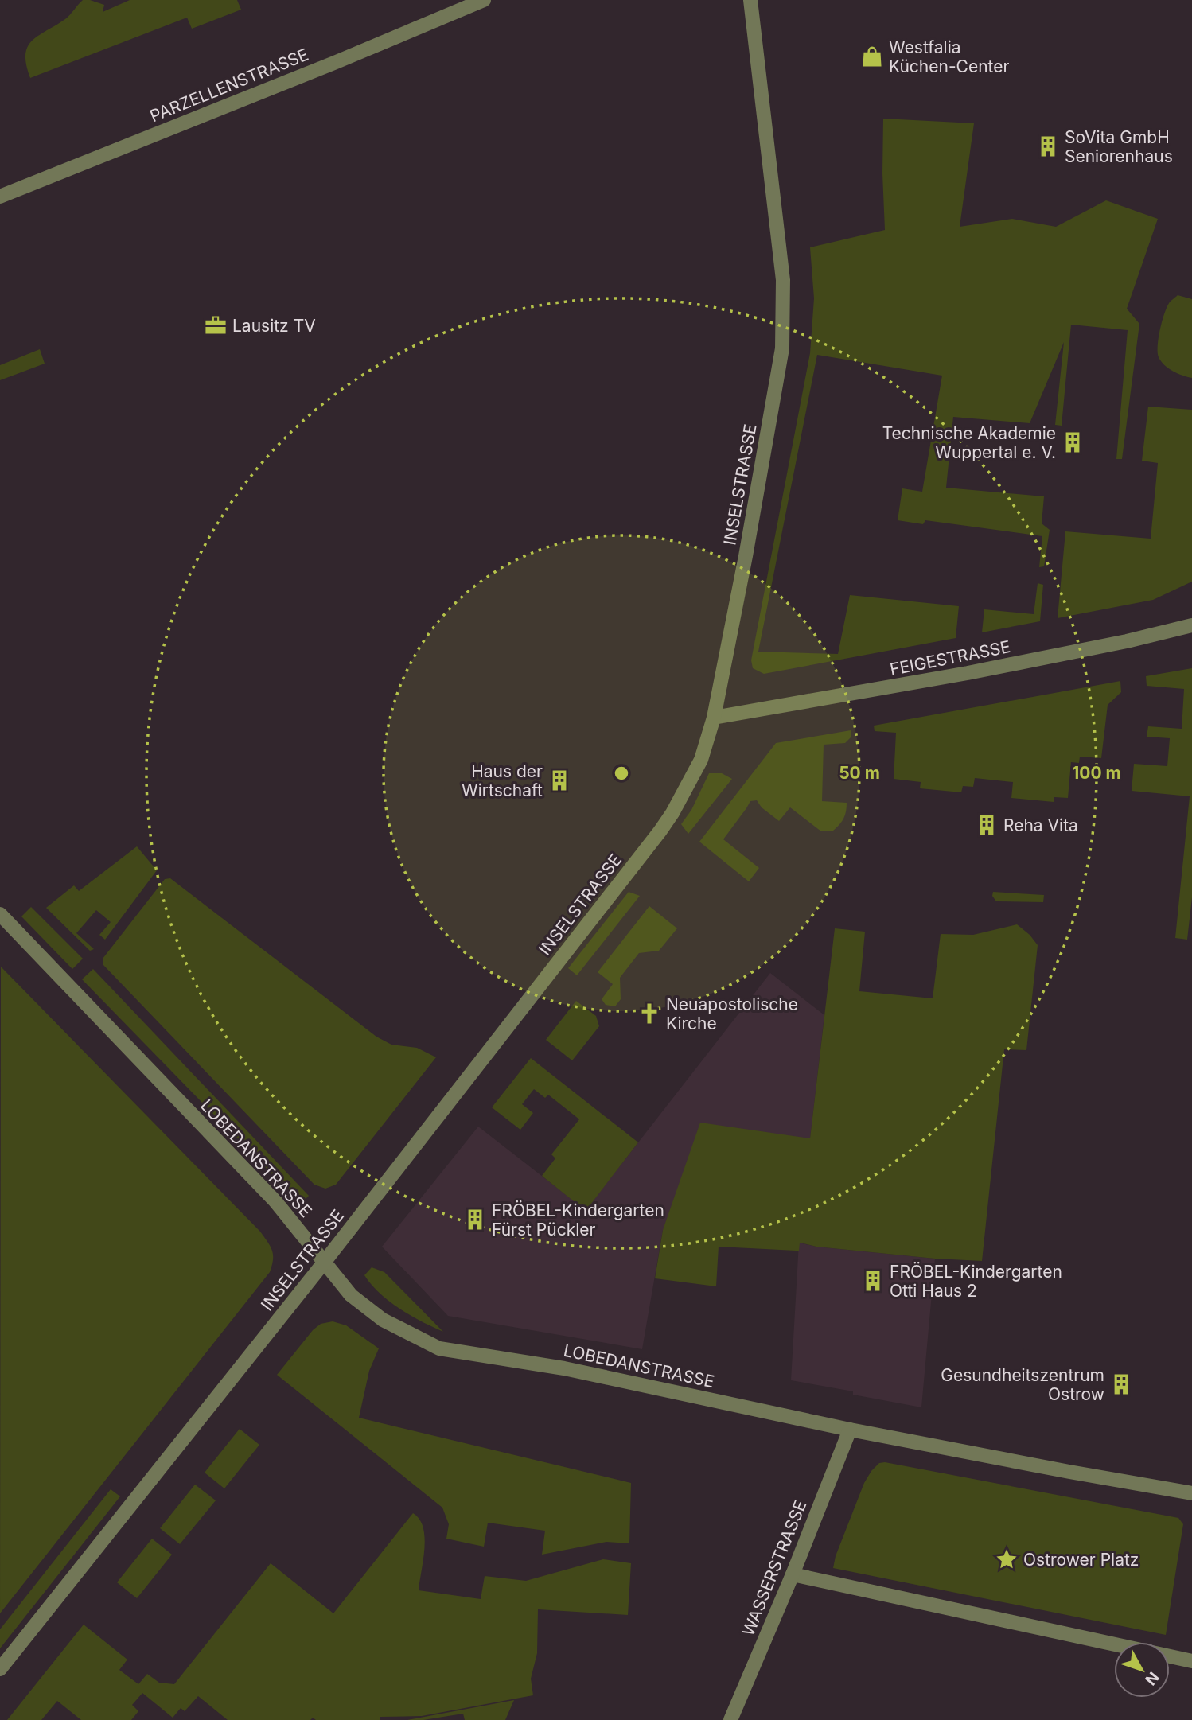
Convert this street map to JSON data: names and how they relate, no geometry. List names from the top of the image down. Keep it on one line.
{"streets":{"street":["PARZELLENSTRASSE","INSELSTRASSE","FEIGESTRASSE","LOBEDANSTRASSE","WASSERSTRASSE"]},"crossings":[["INSELSTRASSE","FEIGESTRASSE"],["INSELSTRASSE","LOBEDANSTRASSE"],["LOBEDANSTRASSE","WASSERSTRASSE"]],"places":{"shop":["Westfalia Küchen-Center"],"building":["SoVita GmbH Seniorenhaus","Technische Akademie Wuppertal e. V.","Haus der Wirtschaft","Reha Vita","FRÖBEL-Kindergarten Fürst Pückler","FRÖBEL-Kindergarten Otti Haus 2","Gesundheitszentrum Ostrow"],"office":["Lausitz TV"],"church":["Neuapostolische Kirche"],"place":["Ostrower Platz"]},"north":"bottom right","rings":["50 m","100 m"]}
